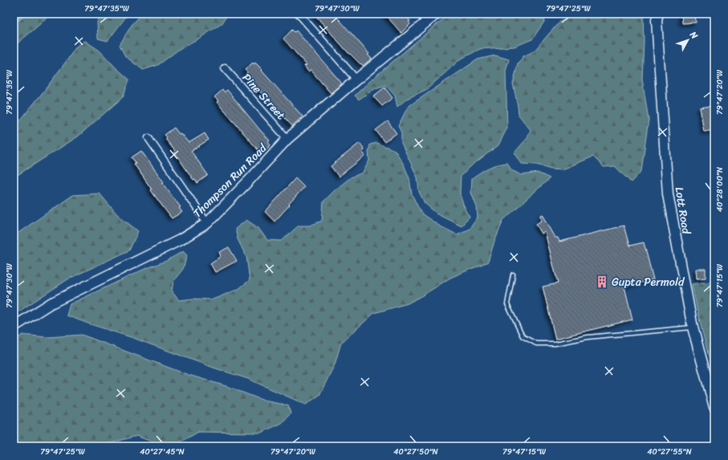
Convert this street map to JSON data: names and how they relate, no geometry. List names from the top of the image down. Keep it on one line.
{"streets":{"street":["Pine Street","Thompson Run Road","Lott Road"]},"crossings":[["Pine Street","Thompson Run Road"]],"places":{"building":["Gupta Permold"]},"north":"top right","coordinates":["79°47'35\"W","79°47'30\"W","79°47'25\"W","79°47'20\"W","40°28'00\"N","79°47'15\"W","40°27'45\"N","40°27'50\"N","40°27'55\"N"]}
